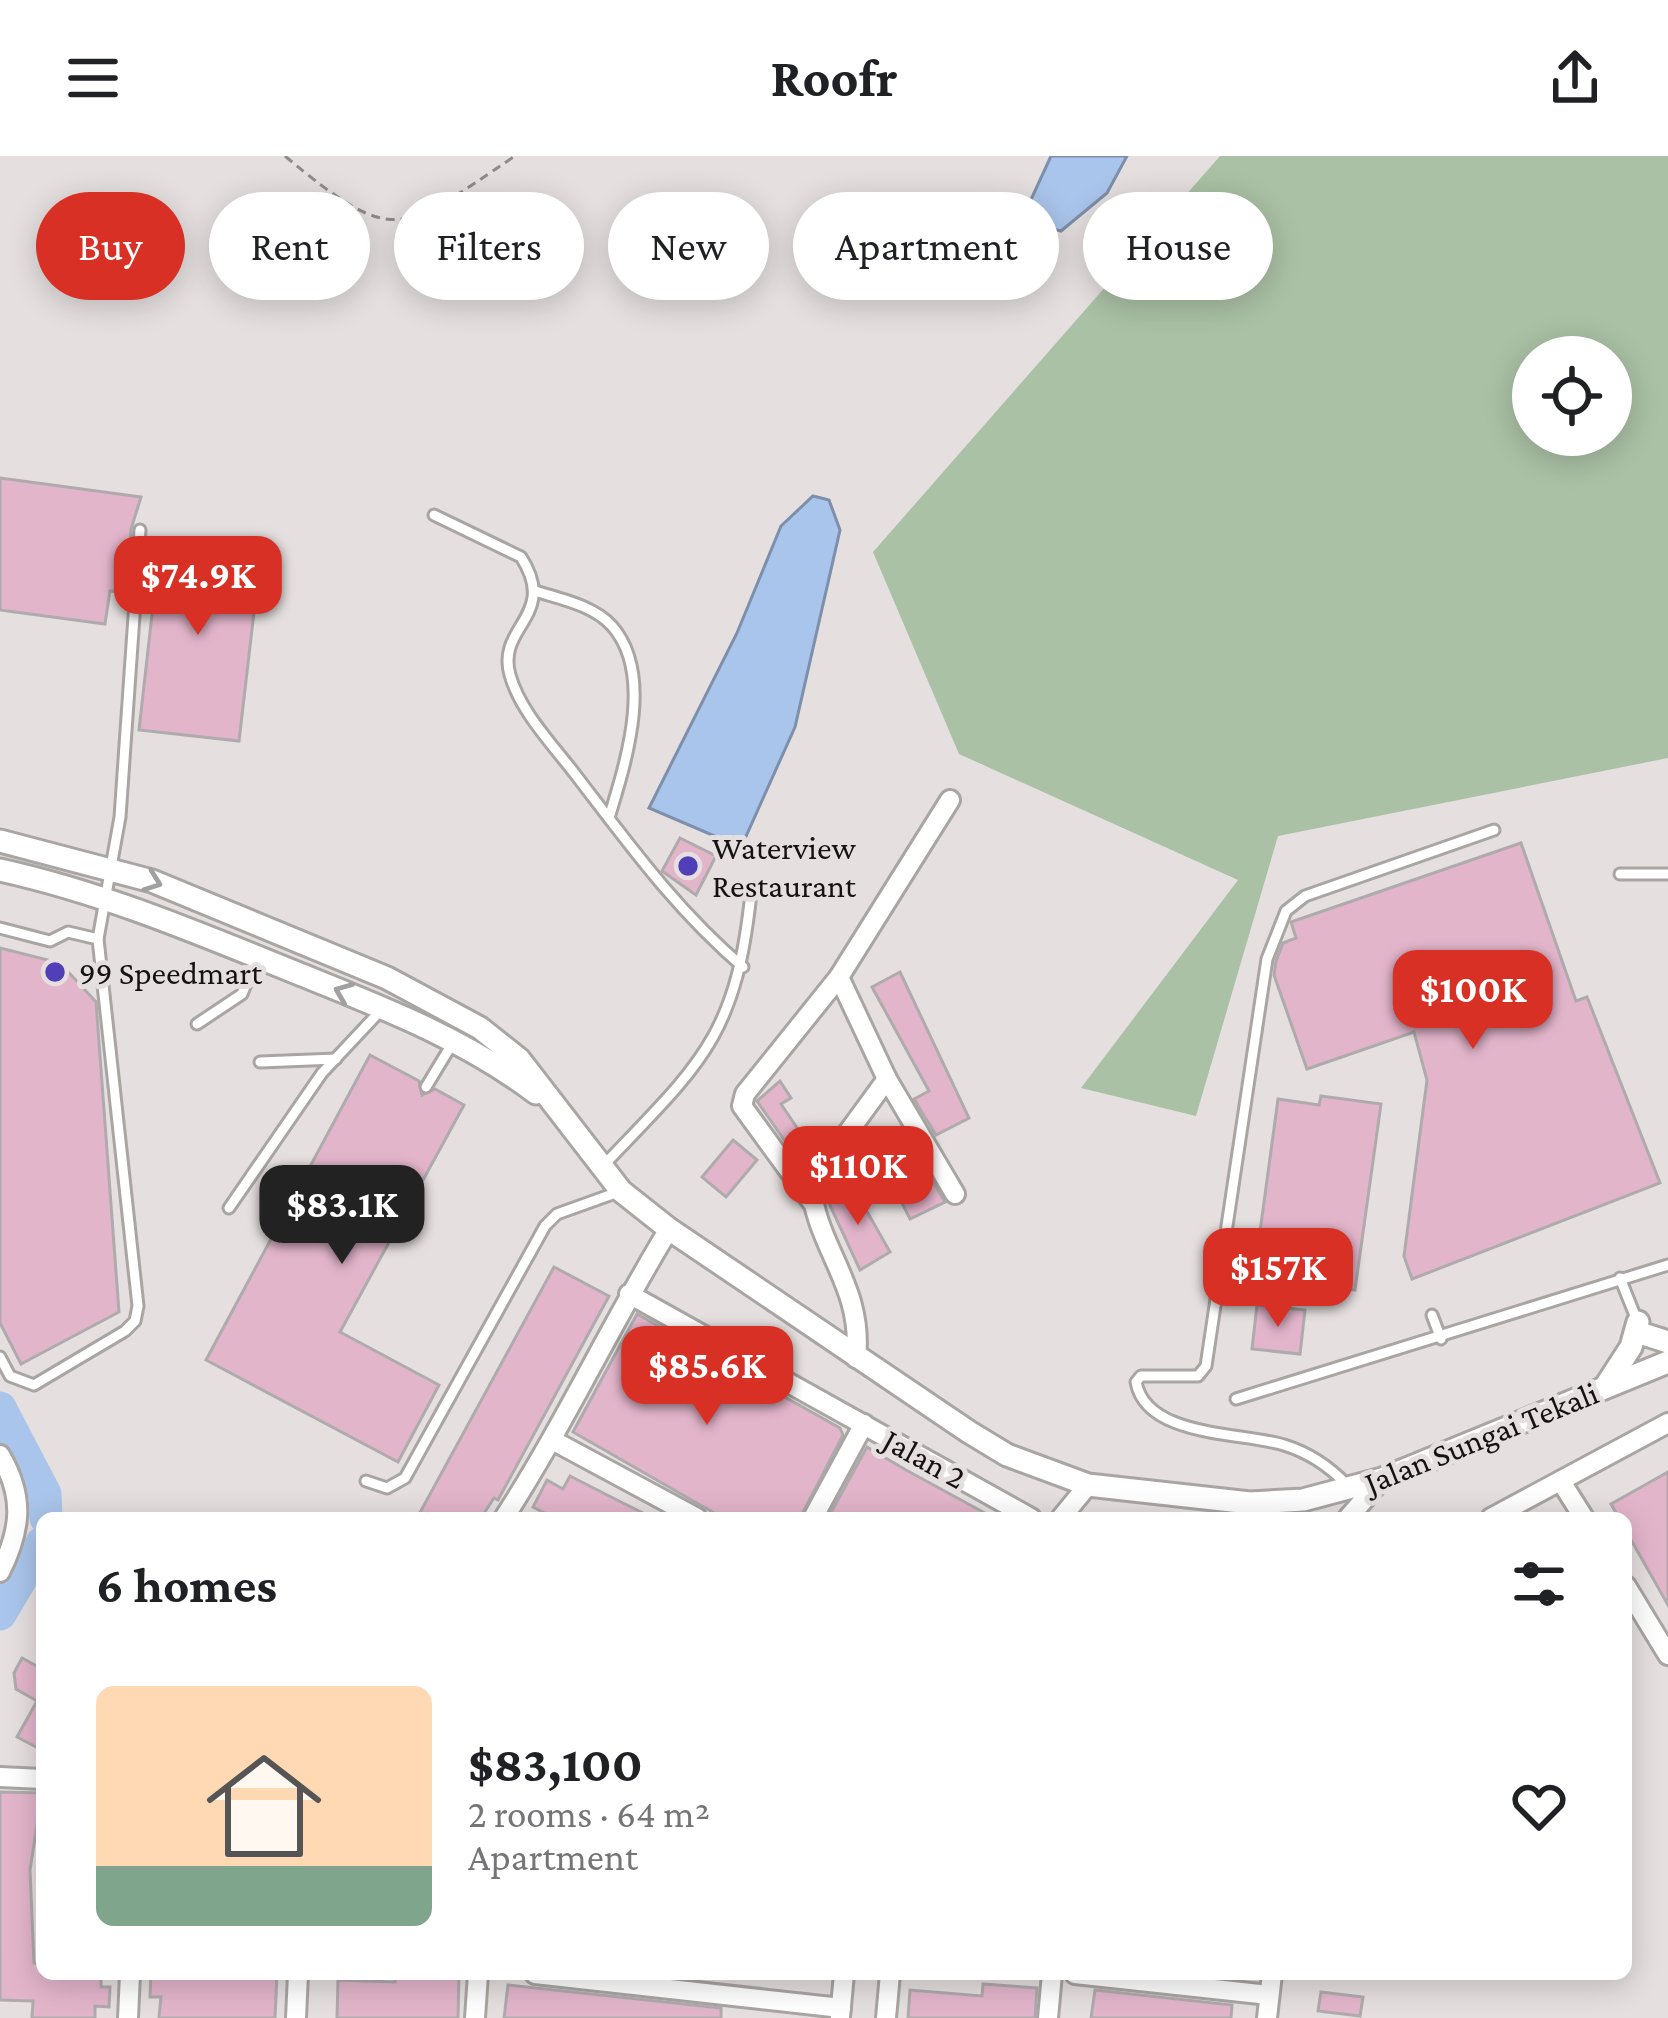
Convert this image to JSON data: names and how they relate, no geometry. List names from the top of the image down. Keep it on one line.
{"streets":{"street":["Jalan Sungai Tekali","Jalan 2"]},"places":["Waterview Restaurant","99 Speedmart"],"page":{"header":"Roofr","chip":["Buy","Rent","Filters","New","Apartment","House"],"price":["$74.9K","$100K","$110K","$83.1K","$157K","$85.6K"],"heading":"6 homes","list":[{"name":"$83,100","note":"2 rooms · 64 m² · Apartment"}]}}
